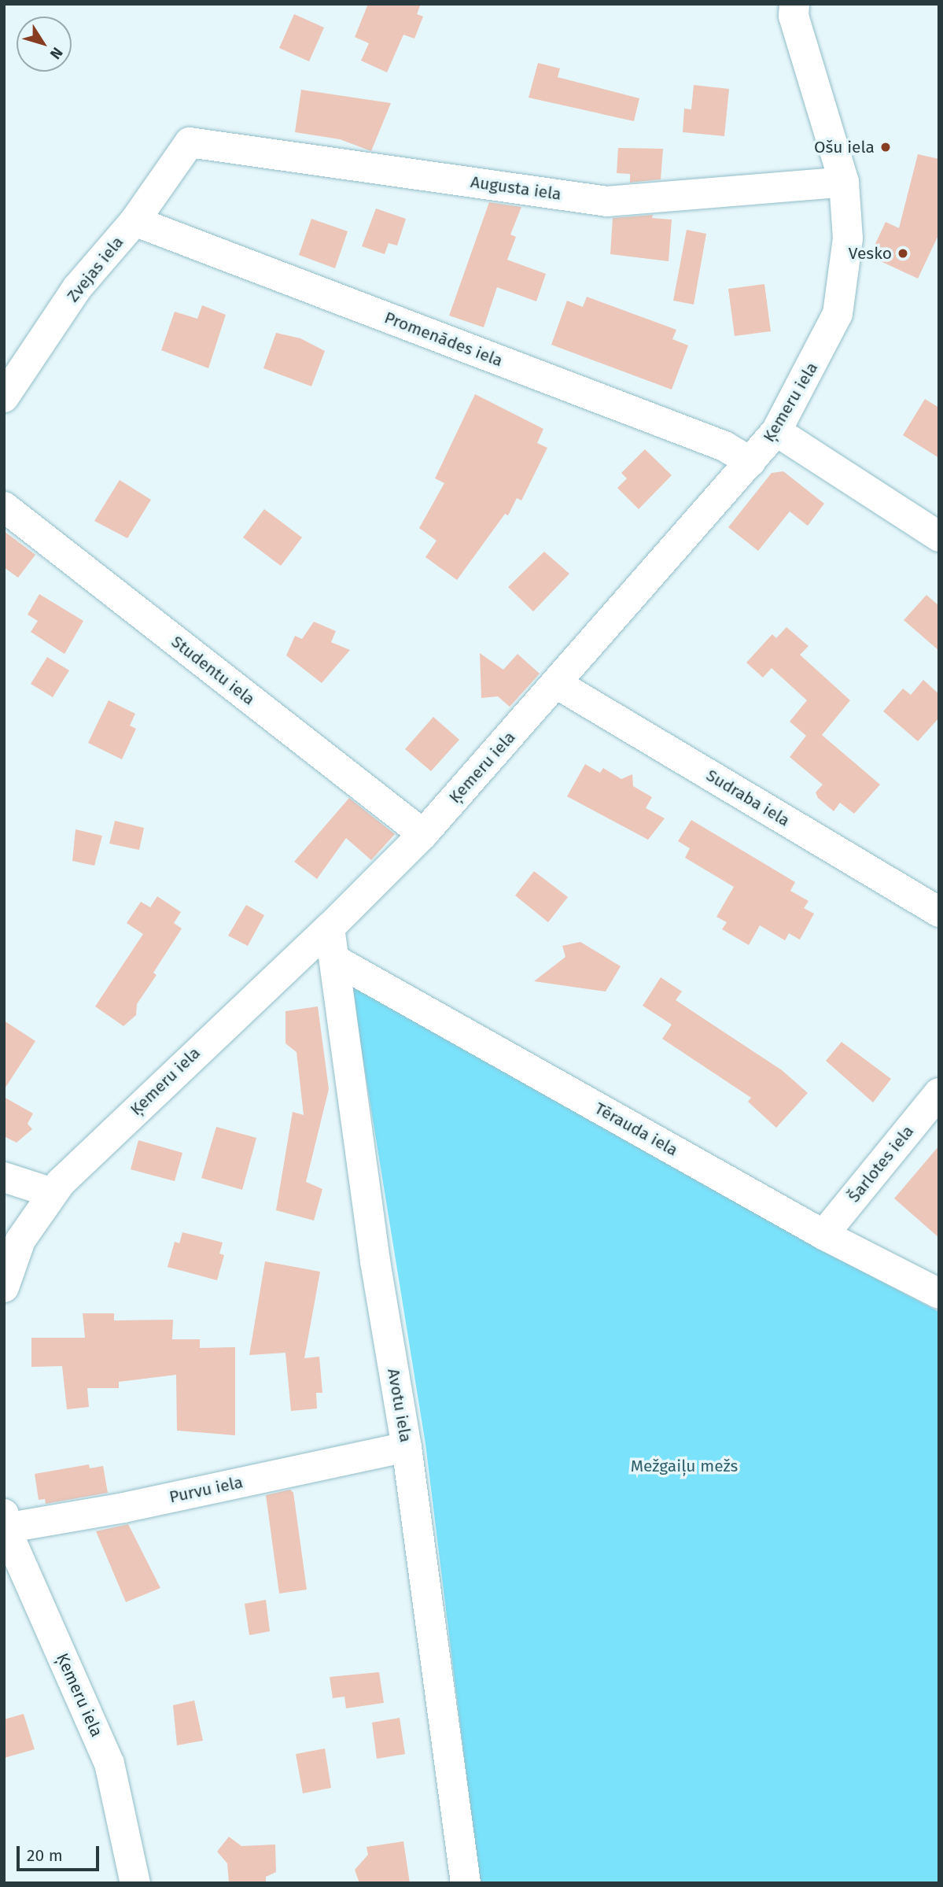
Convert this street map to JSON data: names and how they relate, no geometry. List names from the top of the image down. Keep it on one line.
{"streets":{"street":["Augusta iela","Zvejas iela","Promenādes iela","Ķemeru iela","Studentu iela","Sudraba iela","Tērauda iela","Šarlotes iela","Avotu iela","Purvu iela"]},"crossings":[["Augusta iela","Zvejas iela"],["Augusta iela","Ķemeru iela"],["Zvejas iela","Promenādes iela"],["Promenādes iela","Ķemeru iela"],["Ķemeru iela","Studentu iela"],["Ķemeru iela","Sudraba iela"],["Ķemeru iela","Avotu iela"],["Ķemeru iela","Purvu iela"],["Tērauda iela","Šarlotes iela"],["Tērauda iela","Avotu iela"],["Avotu iela","Purvu iela"]],"parks":["Mežgaiļu mežs"],"places":["Ošu iela","Vesko"],"scale_bar":"20 m","north":"bottom right"}
